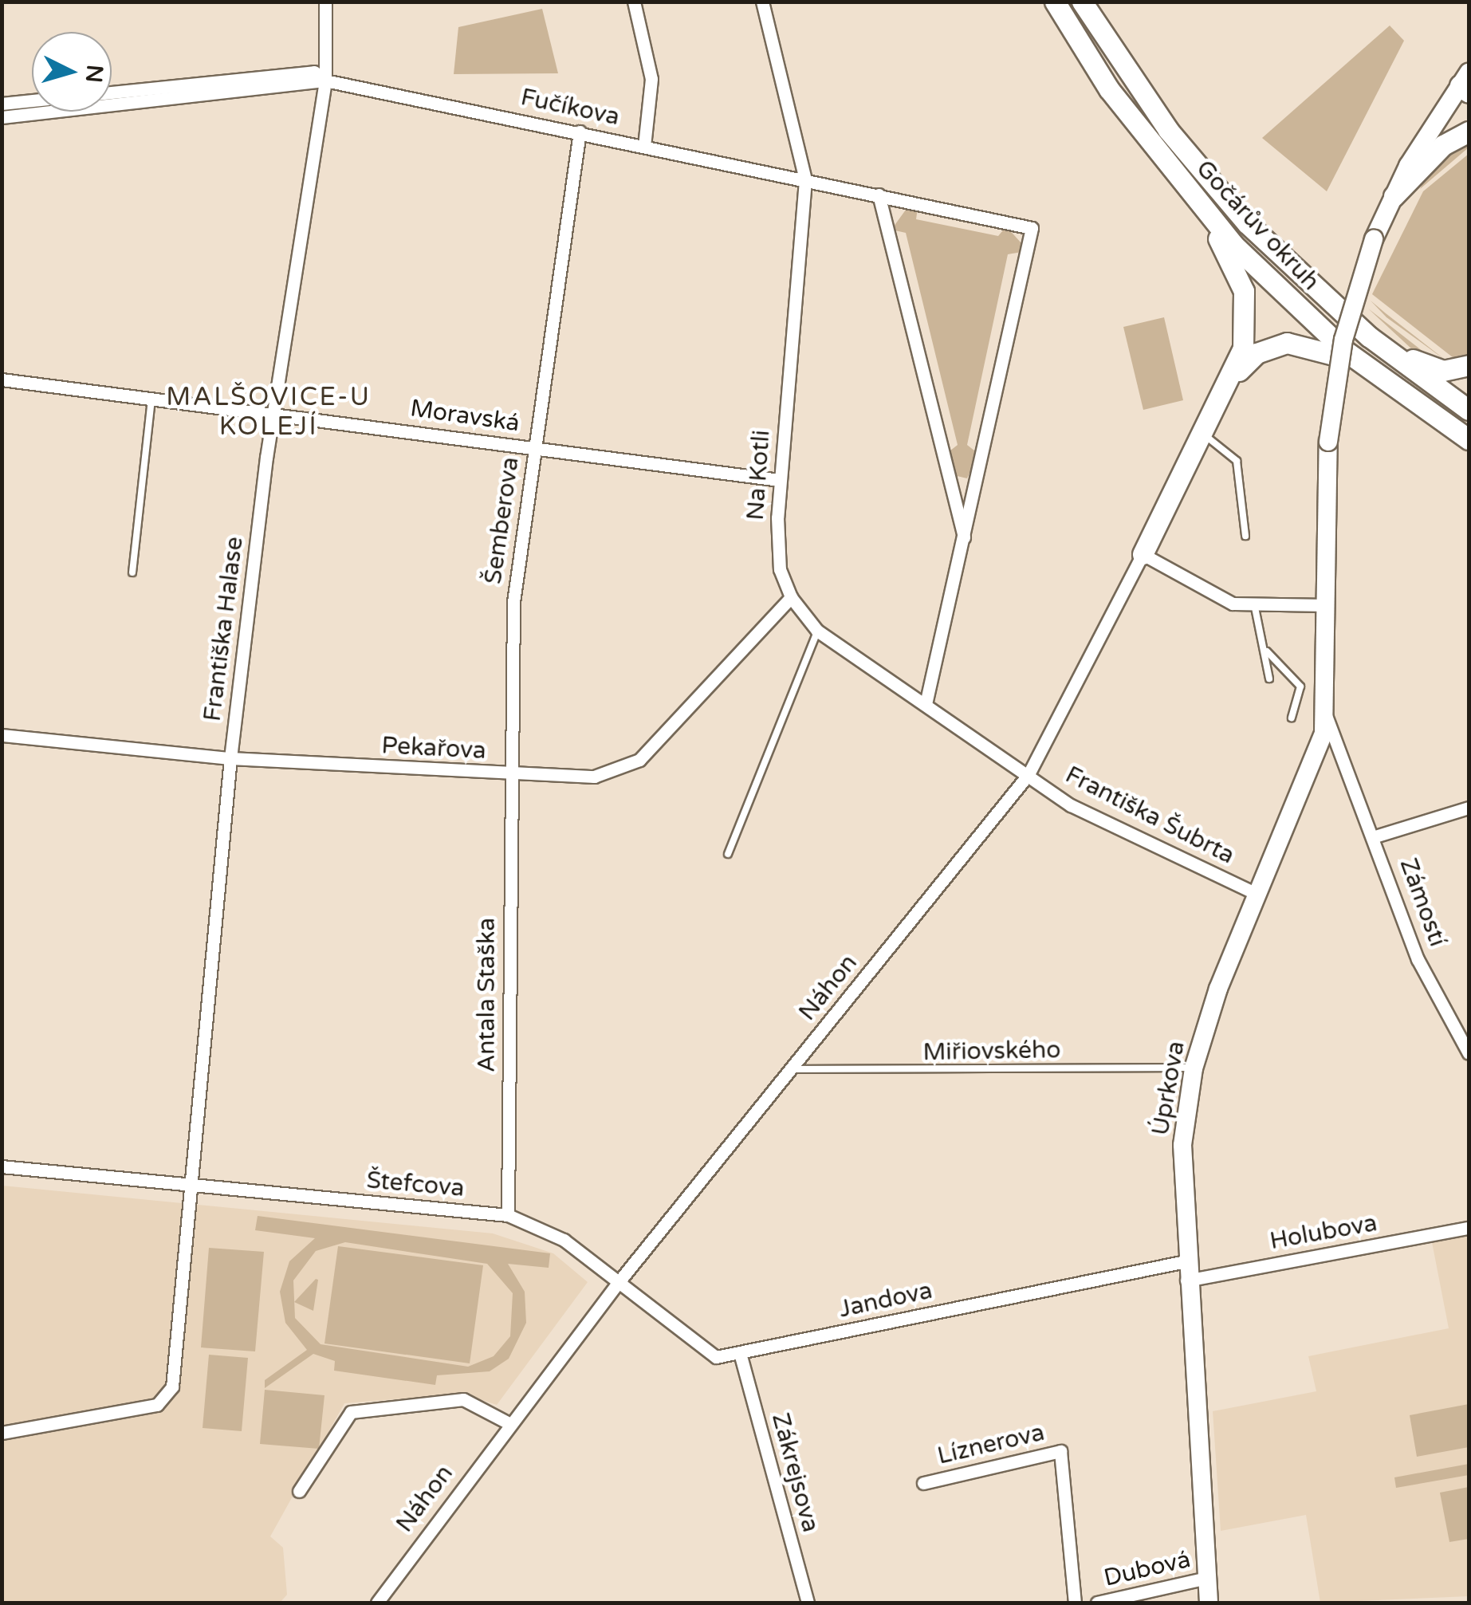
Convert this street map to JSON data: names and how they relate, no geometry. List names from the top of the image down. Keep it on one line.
{"streets":{"main road":["Gočárův okruh"],"street":["Fučíkova","Moravská","Na Kotli","Šemberova","Františka Halase","Pekařova","Františka Šubrta","Zámostí","Náhon","Antala Staška","Úprkova","Štefcova","Holubova","Jandova","Líznerova","Zákrejsova","Dubová"],"lane":["Miřiovského"]},"crossings":[["Fučíkova","Na Kotli"],["Fučíkova","Šemberova"],["Fučíkova","Františka Halase"],["Moravská","Na Kotli"],["Moravská","Šemberova"],["Moravská","Františka Halase"],["Na Kotli","Pekařova"],["Na Kotli","Františka Šubrta"],["Na Kotli","Náhon"],["Šemberova","Pekařova"],["Šemberova","Antala Staška"],["Františka Halase","Pekařova"],["Františka Halase","Štefcova"],["Pekařova","Antala Staška"],["Františka Šubrta","Náhon"],["Františka Šubrta","Úprkova"],["Zámostí","Úprkova"],["Náhon","Miřiovského"],["Náhon","Štefcova"],["Náhon","Jandova"],["Antala Staška","Štefcova"],["Miřiovského","Úprkova"],["Úprkova","Holubova"],["Úprkova","Jandova"],["Úprkova","Dubová"],["Štefcova","Jandova"],["Holubova","Jandova"],["Jandova","Zákrejsova"]],"districts":["MALŠOVICE-U KOLEJÍ"],"north":"right"}
